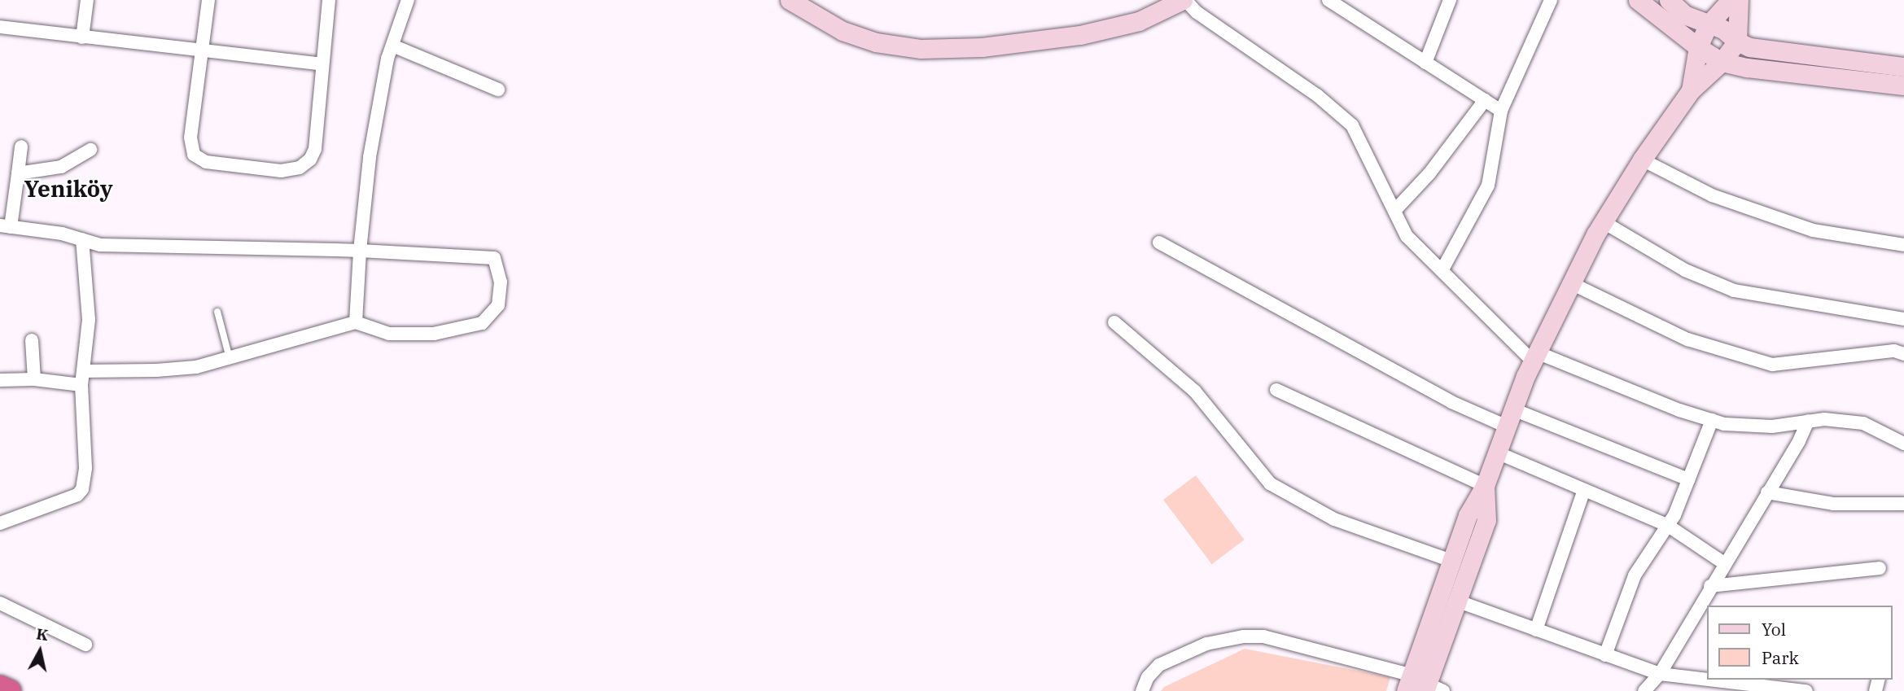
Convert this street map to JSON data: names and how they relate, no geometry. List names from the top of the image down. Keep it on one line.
{"districts":["Yeniköy"],"legend":["Yol","Park"],"north":"top"}
